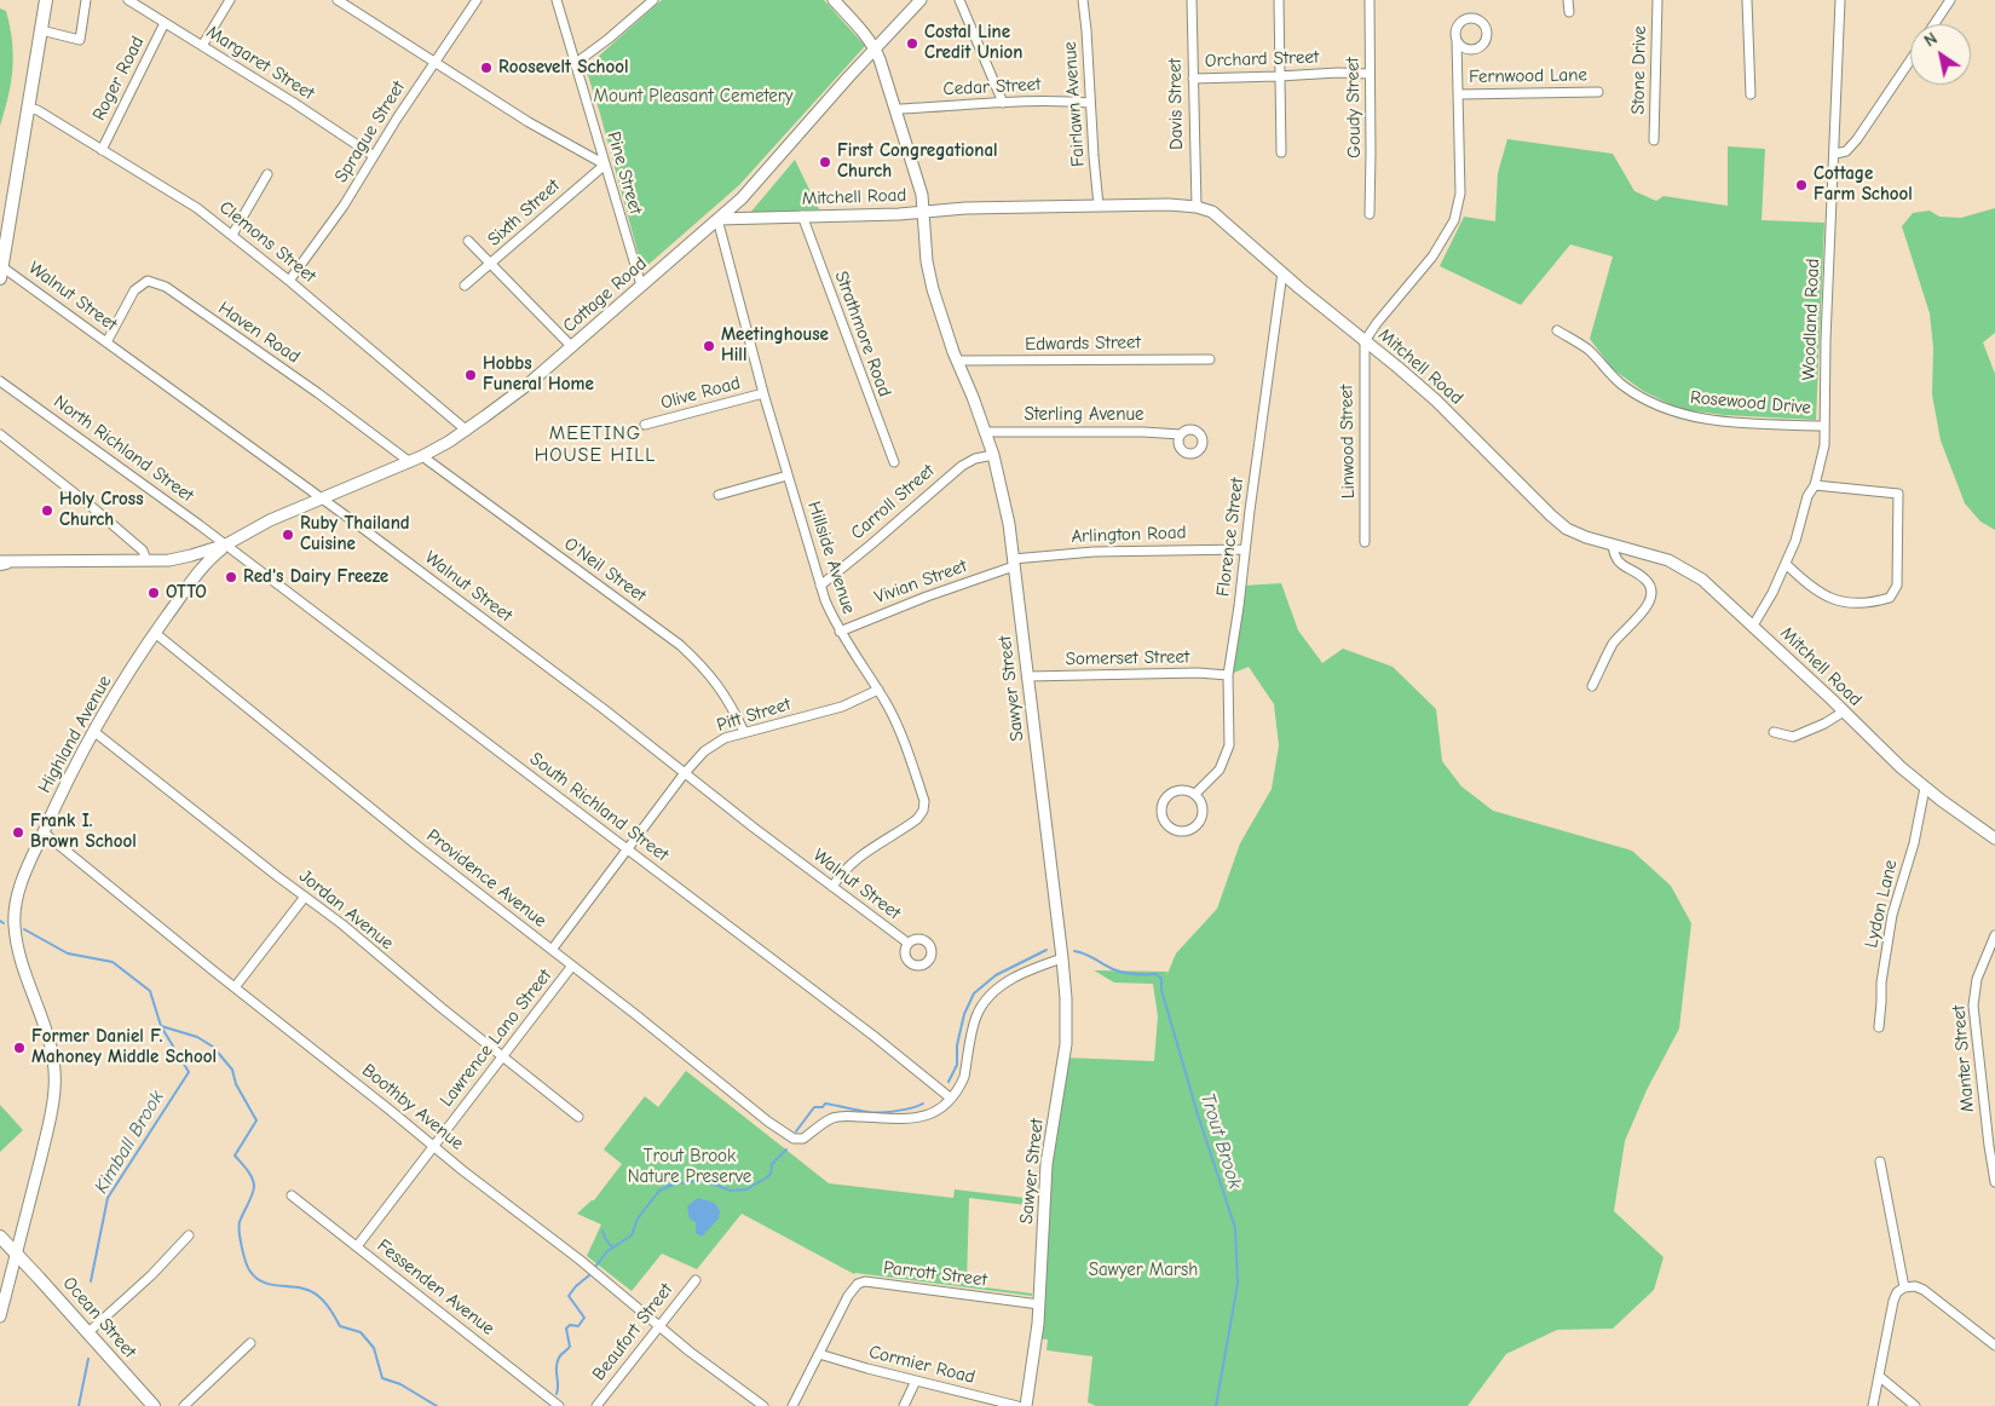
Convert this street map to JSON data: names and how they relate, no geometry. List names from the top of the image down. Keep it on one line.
{"streets":{"main road":["Ocean Street"],"street":["Orchard Street","Margaret Street","Stone Drive","Fernwood Lane","Roger Road","Cedar Street","Fairlawn Avenue","Davis Street","Goudy Street","Sprague Street","Pine Street","Mitchell Road","Sixth Street","Clemons Street","Cottage Road","Walnut Street","Woodland Road","Haven Road","Strathmore Road","Edwards Street","Olive Road","Rosewood Drive","Sterling Avenue","Linwood Street","North Richland Street","Carroll Street","Arlington Road","Florence Street","Hillside Avenue","O'Neil Street","Vivian Street","Somerset Street","Sawyer Street","Pitt Street","Highland Avenue","South Richland Street","Providence Avenue","Lydon Lane","Jordan Avenue","Lawrence Lano Street","Manter Street","Boothby Avenue","Parrott Street","Fessenden Avenue","Beaufort Street","Cormier Road"]},"crossings":[["Orchard Street","Davis Street"],["Orchard Street","Goudy Street"],["Margaret Street","Roger Road"],["Margaret Street","Sprague Street"],["Roger Road","Clemons Street"],["Cedar Street","Fairlawn Avenue"],["Cedar Street","Sawyer Street"],["Fairlawn Avenue","Mitchell Road"],["Davis Street","Mitchell Road"],["Sprague Street","Clemons Street"],["Pine Street","Sixth Street"],["Pine Street","Cottage Road"],["Mitchell Road","Cottage Road"],["Mitchell Road","Woodland Road"],["Mitchell Road","Strathmore Road"],["Mitchell Road","Linwood Street"],["Mitchell Road","Florence Street"],["Mitchell Road","Hillside Avenue"],["Mitchell Road","Sawyer Street"],["Mitchell Road","Lydon Lane"],["Clemons Street","Cottage Road"],["Cottage Road","Walnut Street"],["Cottage Road","Haven Road"],["Cottage Road","North Richland Street"],["Cottage Road","Hillside Avenue"],["Cottage Road","O'Neil Street"],["Cottage Road","Sawyer Street"],["Cottage Road","Highland Avenue"],["Cottage Road","South Richland Street"],["Walnut Street","Haven Road"],["Walnut Street","Hillside Avenue"],["Walnut Street","Pitt Street"],["Woodland Road","Rosewood Drive"],["Edwards Street","Sawyer Street"],["Olive Road","Hillside Avenue"],["Sterling Avenue","Sawyer Street"],["North Richland Street","Highland Avenue"],["North Richland Street","South Richland Street"],["Carroll Street","Hillside Avenue"],["Carroll Street","Sawyer Street"],["Arlington Road","Florence Street"],["Arlington Road","Vivian Street"],["Arlington Road","Sawyer Street"],["Florence Street","Somerset Street"],["Hillside Avenue","Vivian Street"],["Hillside Avenue","Pitt Street"],["O'Neil Street","Pitt Street"],["Vivian Street","Sawyer Street"],["Somerset Street","Sawyer Street"],["Sawyer Street","Parrott Street"],["Pitt Street","South Richland Street"],["Pitt Street","Providence Avenue"],["Highland Avenue","South Richland Street"],["Highland Avenue","Providence Avenue"],["Highland Avenue","Jordan Avenue"],["Highland Avenue","Boothby Avenue"],["Highland Avenue","Ocean Street"],["South Richland Street","Providence Avenue"],["Providence Avenue","Lawrence Lano Street"],["Jordan Avenue","Lawrence Lano Street"],["Lawrence Lano Street","Boothby Avenue"],["Lawrence Lano Street","Fessenden Avenue"],["Boothby Avenue","Beaufort Street"],["Parrott Street","Cormier Road"]],"districts":["MEETING HOUSE HILL"],"water":["Trout Brook","Kimball Brook"],"parks":["Mount Pleasant Cemetery","Trout Brook Nature Preserve","Sawyer Marsh"],"places":["Costal Line Credit Union","Roosevelt School","First Congregational Church","Cottage Farm School","Meetinghouse Hill","Hobbs Funeral Home","Holy Cross Church","Ruby Thailand Cuisine","Red's Dairy Freeze","OTTO","Frank I. Brown School","Former Daniel F. Mahoney Middle School"],"north":"top left"}
